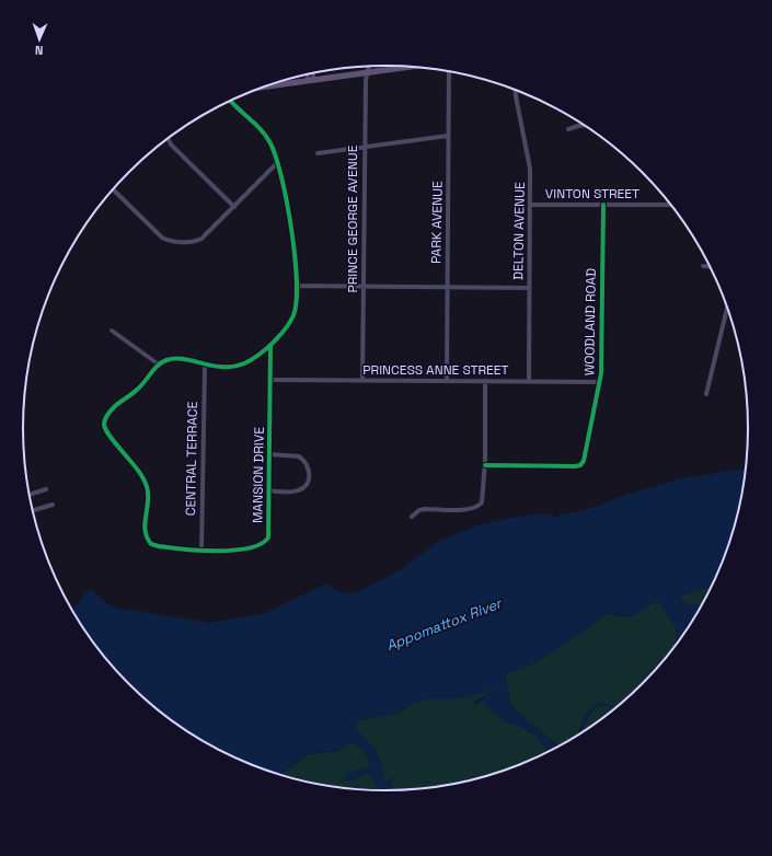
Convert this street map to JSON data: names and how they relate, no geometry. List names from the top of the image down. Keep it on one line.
{"streets":{"street":["VINTON STREET","PRINCE GEORGE AVENUE","PARK AVENUE","DELTON AVENUE","WOODLAND ROAD","PRINCESS ANNE STREET","CENTRAL TERRACE","MANSION DRIVE"]},"crossings":[["VINTON STREET","DELTON AVENUE"],["VINTON STREET","WOODLAND ROAD"],["PRINCE GEORGE AVENUE","PRINCESS ANNE STREET"],["PARK AVENUE","PRINCESS ANNE STREET"],["DELTON AVENUE","PRINCESS ANNE STREET"],["WOODLAND ROAD","PRINCESS ANNE STREET"],["PRINCESS ANNE STREET","MANSION DRIVE"],["CENTRAL TERRACE","MANSION DRIVE"]],"water":["Appomattox River"],"north":"bottom"}
